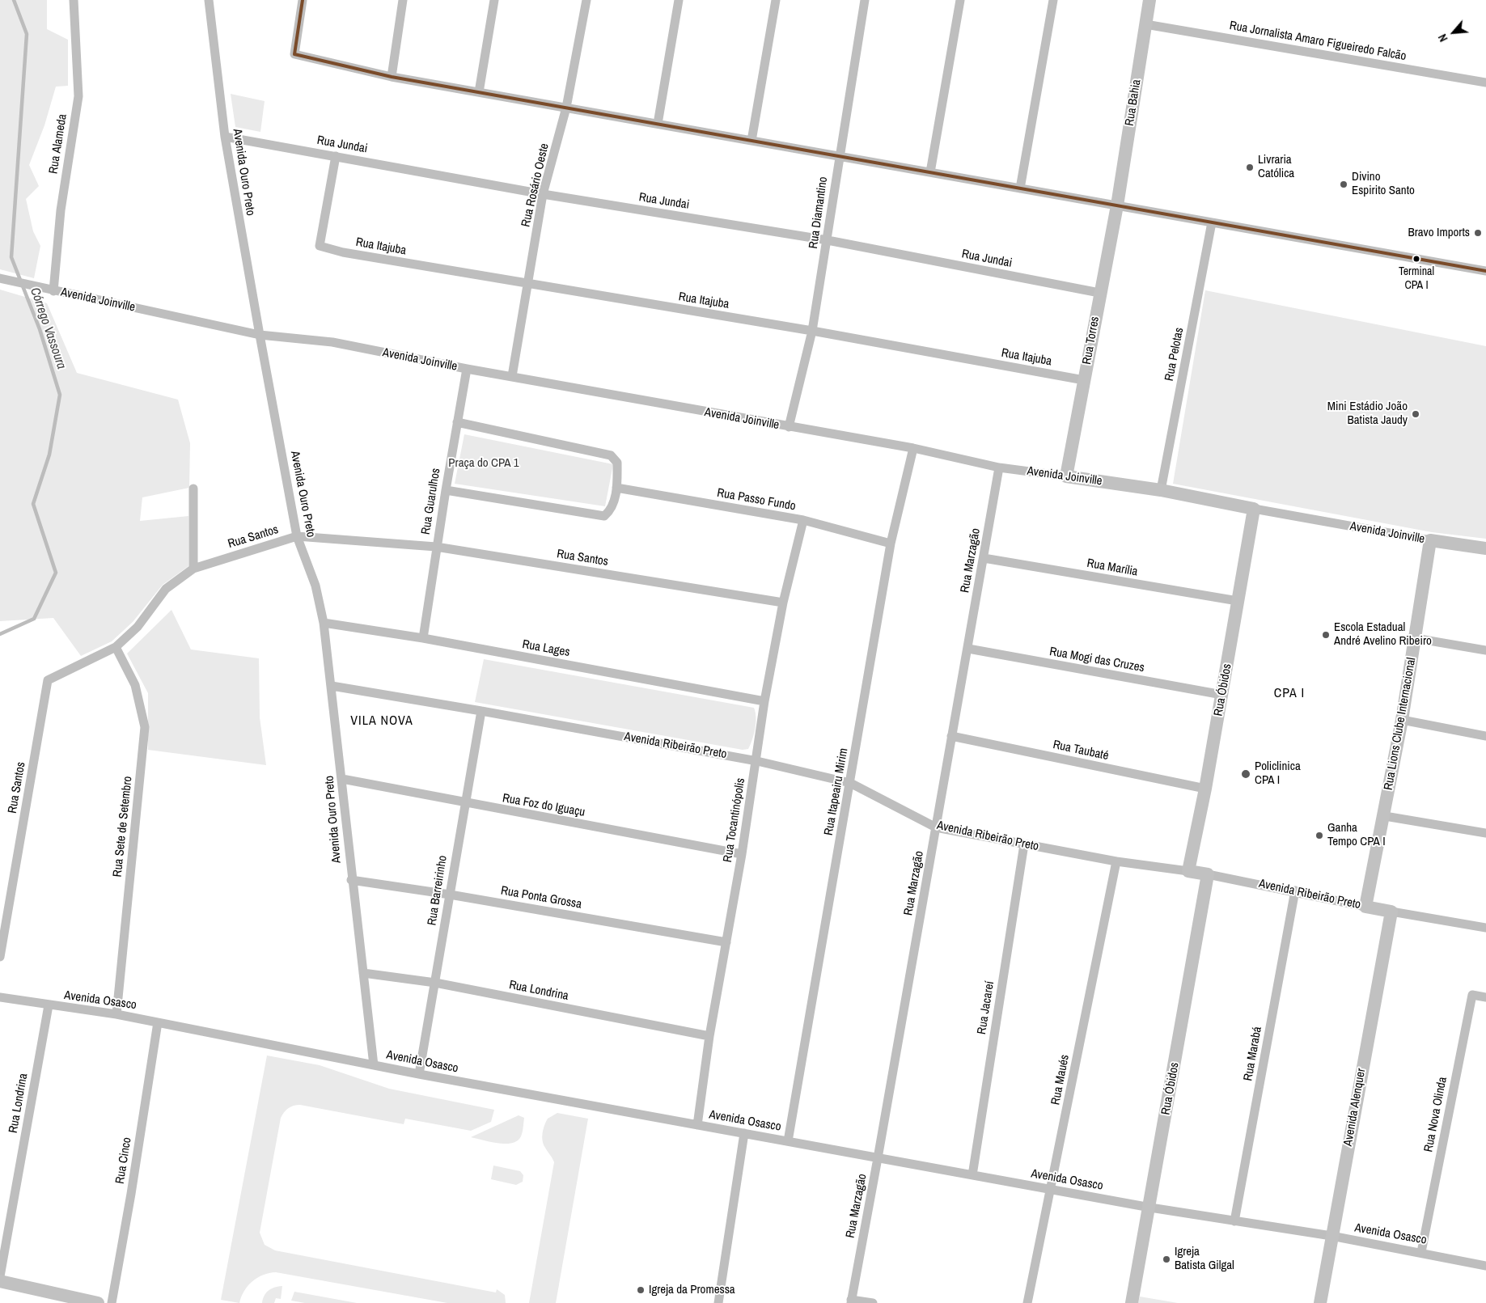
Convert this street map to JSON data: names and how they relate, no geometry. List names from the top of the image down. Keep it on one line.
{"streets":{"street":["Rua Jornalista Amaro Figueiredo Falcão","Rua Bahia","Rua Alameda","Rua Jundai","Avenida Ouro Preto","Rua Rosário Oeste","Rua Diamantino","Rua Itajuba","Avenida Joinville","Rua Torres","Rua Pelotas","Rua Passo Fundo","Rua Guarulhos","Rua Santos","Rua Marzagão","Rua Marília","Rua Lages","Rua Mogi das Cruzes","Rua Óbidos","Rua Lions Clube Internacional","Avenida Ribeirão Preto","Rua Taubaté","Rua Itapeairu Mirim","Rua Foz do Iguaçu","Rua Tocantinópolis","Rua Sete de Setembro","Rua Barreirinho","Rua Ponta Grossa","Rua Londrina","Avenida Osasco","Rua Jacareí","Rua Marabá","Rua Maués","Avenida Alenquer","Rua Nova Olinda","Rua Cinco"]},"crossings":[["Rua Jornalista Amaro Figueiredo Falcão","Rua Bahia"],["Rua Bahia","Rua Torres"],["Rua Alameda","Avenida Joinville"],["Rua Jundai","Avenida Ouro Preto"],["Rua Jundai","Rua Rosário Oeste"],["Rua Jundai","Rua Diamantino"],["Rua Jundai","Rua Itajuba"],["Rua Jundai","Rua Torres"],["Avenida Ouro Preto","Avenida Joinville"],["Avenida Ouro Preto","Rua Santos"],["Avenida Ouro Preto","Rua Lages"],["Avenida Ouro Preto","Avenida Ribeirão Preto"],["Avenida Ouro Preto","Rua Foz do Iguaçu"],["Avenida Ouro Preto","Rua Ponta Grossa"],["Avenida Ouro Preto","Rua Londrina"],["Avenida Ouro Preto","Avenida Osasco"],["Rua Rosário Oeste","Rua Itajuba"],["Rua Rosário Oeste","Avenida Joinville"],["Rua Diamantino","Rua Itajuba"],["Rua Diamantino","Avenida Joinville"],["Rua Itajuba","Rua Torres"],["Avenida Joinville","Rua Torres"],["Avenida Joinville","Rua Pelotas"],["Avenida Joinville","Rua Guarulhos"],["Avenida Joinville","Rua Marzagão"],["Avenida Joinville","Rua Óbidos"],["Avenida Joinville","Rua Lions Clube Internacional"],["Avenida Joinville","Rua Itapeairu Mirim"],["Rua Passo Fundo","Rua Itapeairu Mirim"],["Rua Passo Fundo","Rua Tocantinópolis"],["Rua Guarulhos","Rua Santos"],["Rua Guarulhos","Rua Lages"],["Rua Santos","Rua Tocantinópolis"],["Rua Santos","Rua Sete de Setembro"],["Rua Marzagão","Rua Marília"],["Rua Marzagão","Rua Mogi das Cruzes"],["Rua Marzagão","Avenida Ribeirão Preto"],["Rua Marzagão","Rua Taubaté"],["Rua Marzagão","Avenida Osasco"],["Rua Marília","Rua Óbidos"],["Rua Lages","Rua Tocantinópolis"],["Rua Mogi das Cruzes","Rua Óbidos"],["Rua Óbidos","Avenida Ribeirão Preto"],["Rua Óbidos","Rua Taubaté"],["Rua Óbidos","Avenida Osasco"],["Rua Lions Clube Internacional","Avenida Ribeirão Preto"],["Avenida Ribeirão Preto","Rua Itapeairu Mirim"],["Avenida Ribeirão Preto","Rua Tocantinópolis"],["Avenida Ribeirão Preto","Rua Barreirinho"],["Avenida Ribeirão Preto","Rua Jacareí"],["Avenida Ribeirão Preto","Rua Marabá"],["Avenida Ribeirão Preto","Rua Maués"],["Avenida Ribeirão Preto","Avenida Alenquer"],["Rua Itapeairu Mirim","Avenida Osasco"],["Rua Foz do Iguaçu","Rua Tocantinópolis"],["Rua Foz do Iguaçu","Rua Barreirinho"],["Rua Tocantinópolis","Rua Ponta Grossa"],["Rua Tocantinópolis","Rua Londrina"],["Rua Tocantinópolis","Avenida Osasco"],["Rua Sete de Setembro","Avenida Osasco"],["Rua Barreirinho","Rua Ponta Grossa"],["Rua Barreirinho","Rua Londrina"],["Rua Barreirinho","Avenida Osasco"],["Rua Londrina","Avenida Osasco"],["Avenida Osasco","Rua Jacareí"],["Avenida Osasco","Rua Marabá"],["Avenida Osasco","Rua Maués"],["Avenida Osasco","Avenida Alenquer"],["Avenida Osasco","Rua Nova Olinda"],["Avenida Osasco","Rua Cinco"]],"districts":["CPA I","VILA NOVA"],"water":["Córrego Vassoura"],"parks":["Praça do CPA 1"],"places":["Livraria Católica","Divino Espirito Santo","Bravo Imports","Terminal CPA I","Mini Estádio João Batista Jaudy","Escola Estadual André Avelino Ribeiro","Policlinica CPA I","Ganha Tempo CPA I","Igreja Batista Gilgal","Igreja da Promessa"],"north":"bottom left"}
